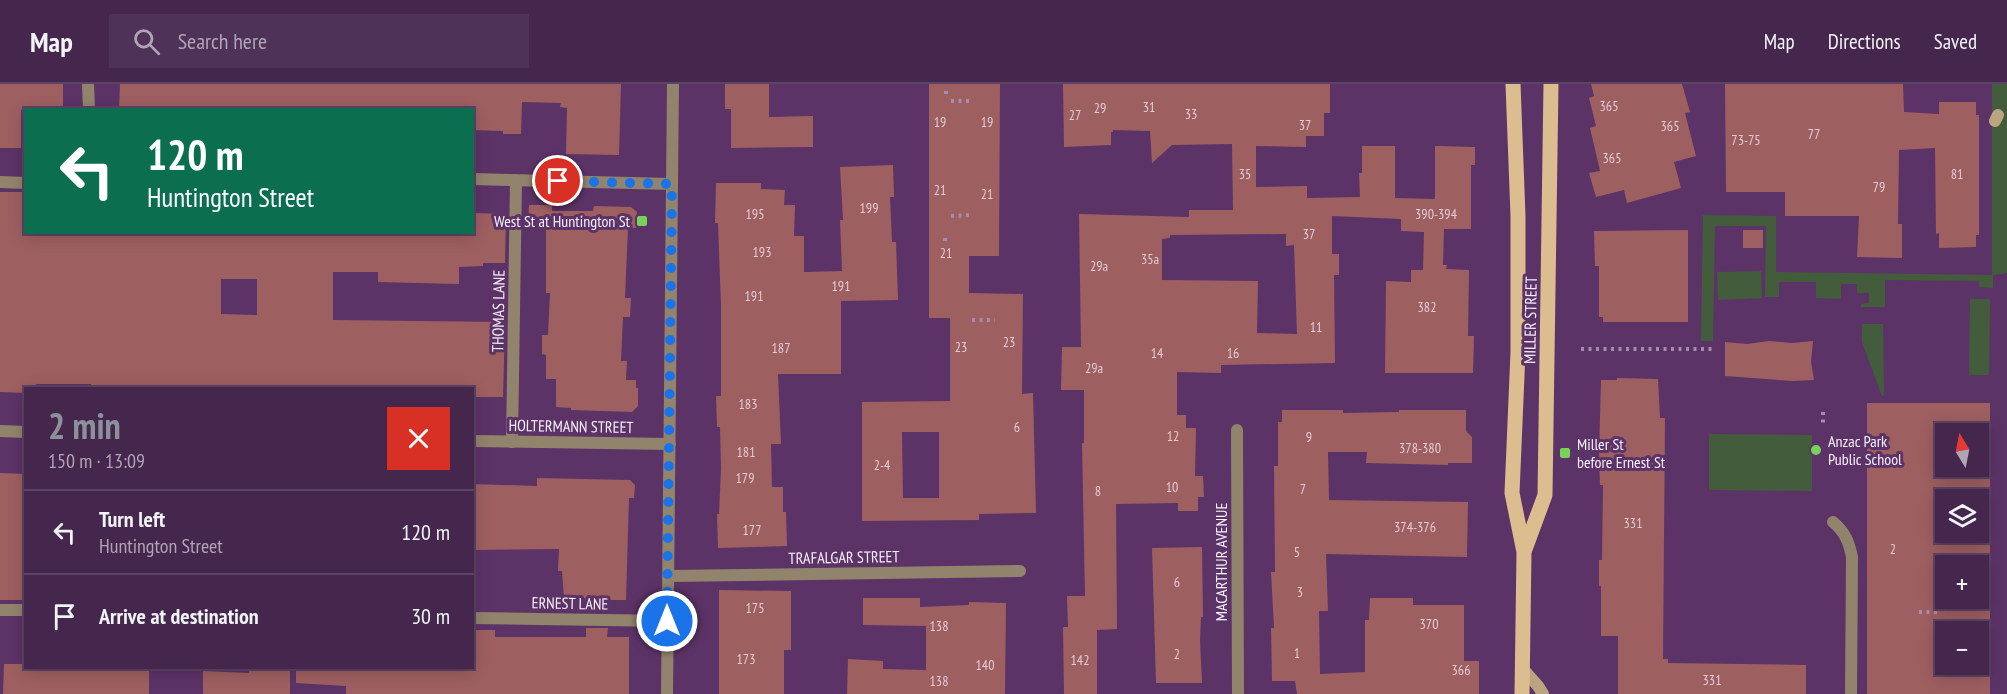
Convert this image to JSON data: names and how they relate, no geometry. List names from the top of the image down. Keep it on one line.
{"streets":{"main road":["MILLER STREET"],"street":["THOMAS LANE","HOLTERMANN STREET","TRAFALGAR STREET","MACARTHUR AVENUE","ERNEST LANE"]},"crossings":[["THOMAS LANE","HOLTERMANN STREET"]],"places":{"transit":["West St at Huntington St","Miller St before Ernest St"],"other":["Anzac Park Public School"]},"house_numbers":["365","31","29","33","27","19","19","37","365","77","73-75","365","35","81","79","21","21","199","195","390-394","37","193","21","35a","29a","191","191","382","11","23","23","187","14","16","29a","183","6","12","9","378-380","181","2-4","179","10","7","8","331","374-376","177","2","5","6","3","175","370","138","1","2","173","142","140","366","331","138"],"north":"top","page":{"header":"Map","search":"Search here","nav":["Map","Directions","Saved"],"turn":["120 m","Huntington Street"],"heading":["2 min","150 m · 13:09"],"map_buttons":["+","−"],"list":[{"name":"Turn left","note":"Huntington Street","value":"120 m"},{"name":"Arrive at destination","value":"30 m"}]}}
